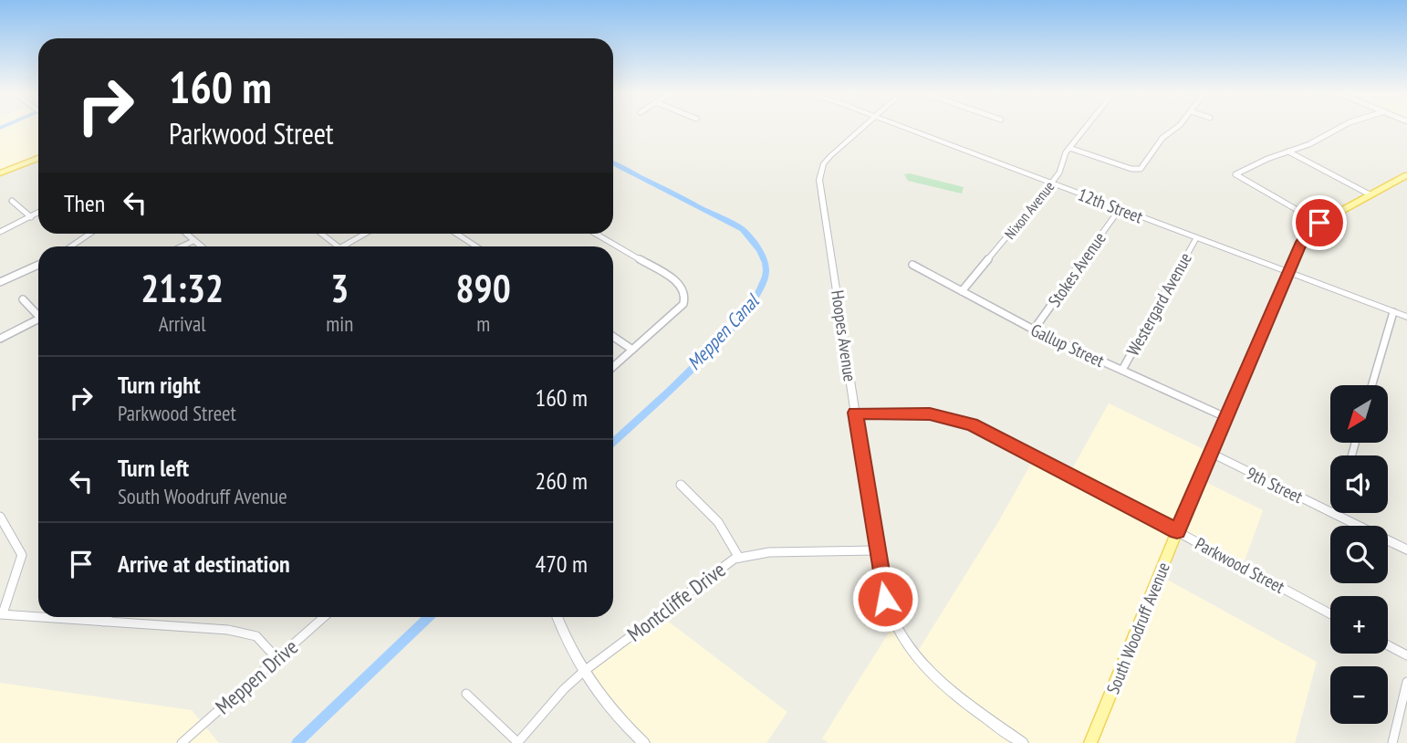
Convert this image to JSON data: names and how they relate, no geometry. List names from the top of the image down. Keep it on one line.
{"streets":{"main road":["South Woodruff Avenue"],"street":["12th Street","Nixon Avenue","Stokes Avenue","Westergard Avenue","Hoopes Avenue","Gallup Street","9th Street","Parkwood Street","Montcliffe Drive","Meppen Drive"]},"crossings":[["12th Street","Nixon Avenue"],["12th Street","Stokes Avenue"],["12th Street","Westergard Avenue"],["12th Street","South Woodruff Avenue"],["Nixon Avenue","Gallup Street"],["Stokes Avenue","Gallup Street"],["Westergard Avenue","Gallup Street"],["Hoopes Avenue","Parkwood Street"],["Hoopes Avenue","Montcliffe Drive"],["Gallup Street","South Woodruff Avenue"],["9th Street","South Woodruff Avenue"],["Parkwood Street","South Woodruff Avenue"]],"water":["Meppen Canal"],"north":"bottom left","page":{"turn":["160 m","Parkwood Street"],"then":"Then","eta":["21:32","Arrival","3","min","890","m"],"list":[{"name":"Turn right","note":"Parkwood Street","value":"160 m"},{"name":"Turn left","note":"South Woodruff Avenue","value":"260 m"},{"name":"Arrive at destination","value":"470 m"}],"map_buttons":["+","−"]}}
